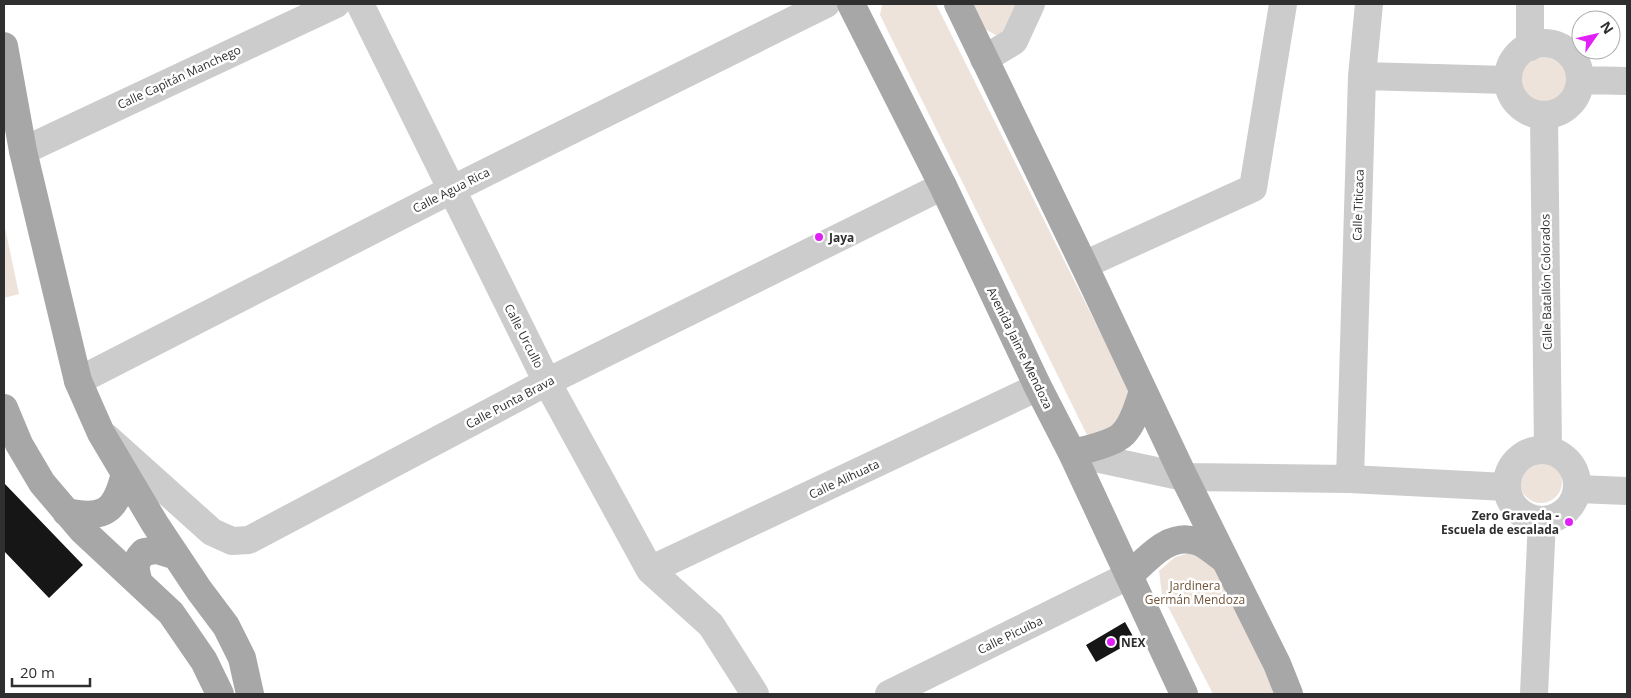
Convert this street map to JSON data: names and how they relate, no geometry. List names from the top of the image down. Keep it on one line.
{"streets":{"main road":["Avenida Jaime Mendoza"],"street":["Calle Capitán Manchego","Calle Agua Rica","Calle Titicaca","Calle Batallón Colorados","Calle Urcullo","Calle Punta Brava","Calle Alihuata","Calle Picuiba"]},"crossings":[["Calle Agua Rica","Calle Urcullo"],["Calle Urcullo","Calle Punta Brava"],["Calle Urcullo","Calle Alihuata"],["Avenida Jaime Mendoza","Calle Punta Brava"],["Avenida Jaime Mendoza","Calle Alihuata"],["Avenida Jaime Mendoza","Calle Picuiba"]],"parks":["Jardinera Germán Mendoza"],"places":["Jaya","Zero Graveda - Escuela de escalada","NEX"],"scale_bar":"20 m","north":"top right"}
